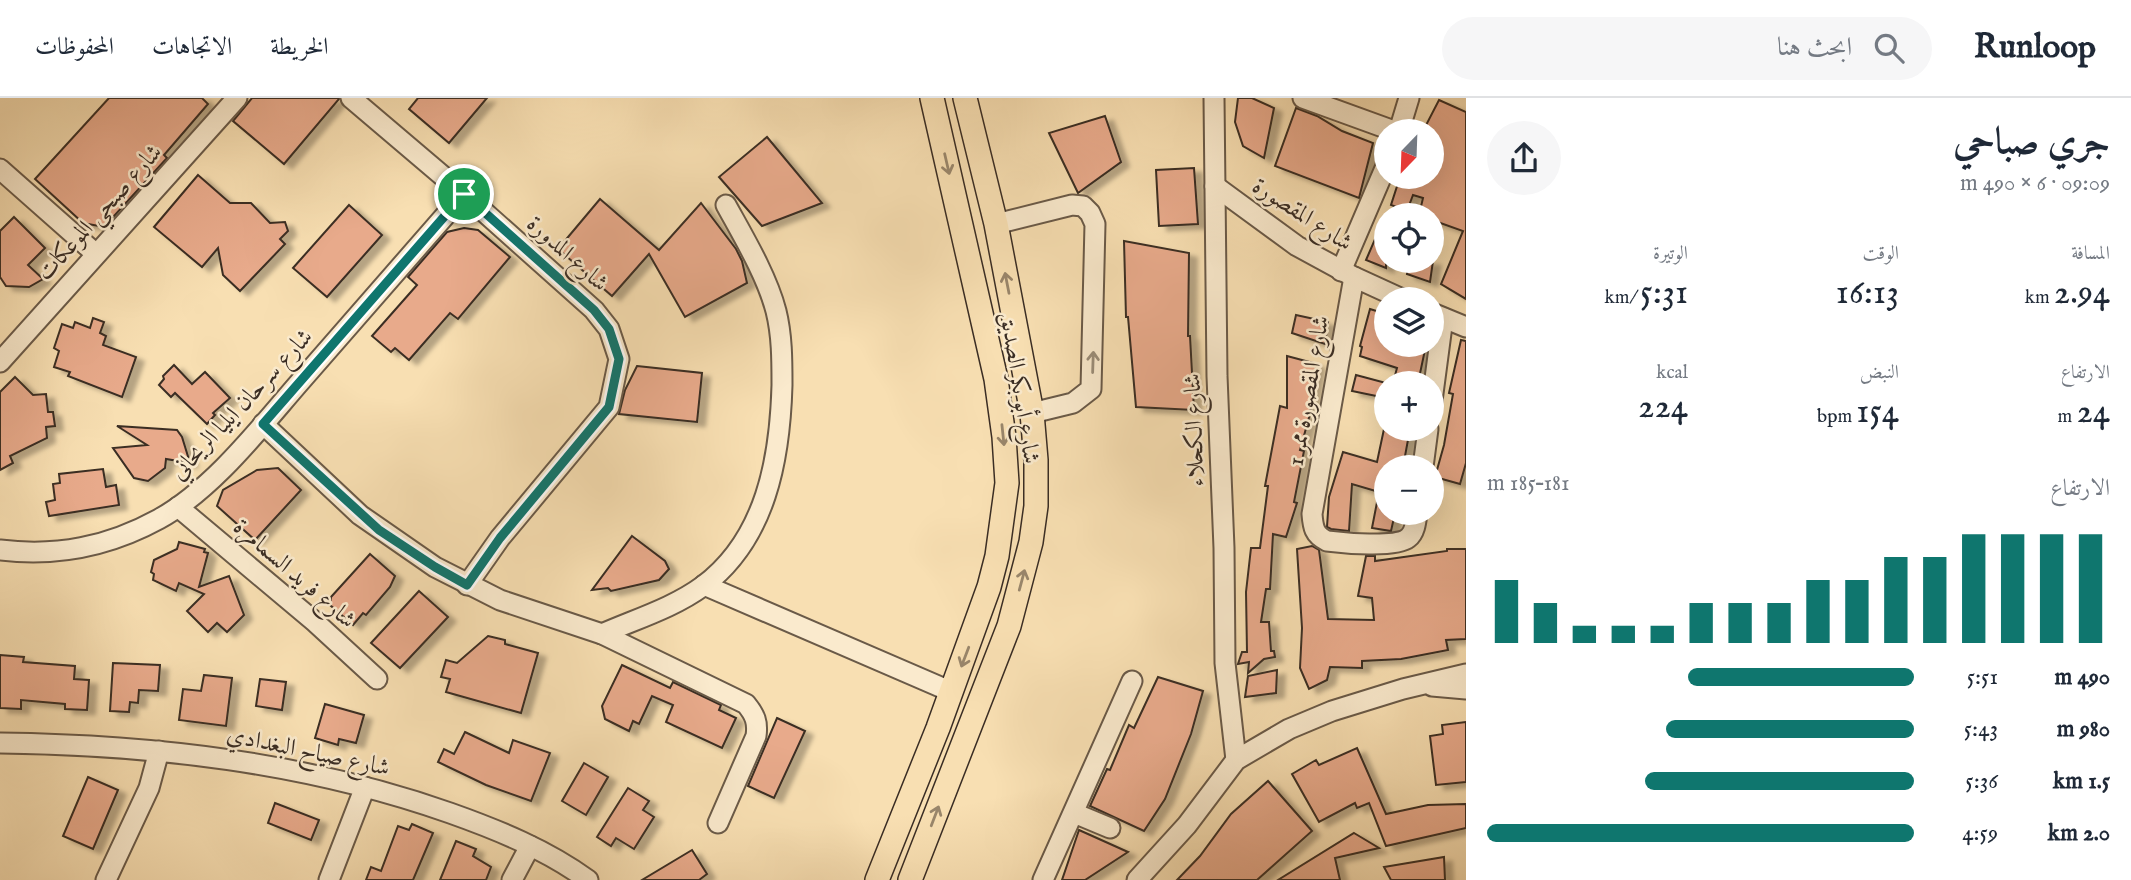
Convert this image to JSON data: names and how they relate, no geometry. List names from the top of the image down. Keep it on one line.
{"streets":{"main road":["شارع أبو بكر الصديق"],"street":["شارع صبحي الموعكات","شارع المقصورة","شارع المدورة","شارع المقصورة ممر 1","شارع سرحان ايليا الريحاني","شارع الكحلاء","شارع فريد السمامرة","شارع صياح البغدادي"]},"crossings":[["شارع المقصورة","شارع المقصورة ممر 1"],["شارع المقصورة","شارع الكحلاء"],["شارع المدورة","شارع سرحان ايليا الريحاني"],["شارع سرحان ايليا الريحاني","شارع فريد السمامرة"]],"north":"bottom left","page":{"header":"Runloop","search":"ابحث هنا","nav":["الخريطة","الاتجاهات","المحفوظات"],"heading":["جري صباحي","09:09 · 6 × 490 m"],"map_buttons":["+","−"],"stats":[["المسافة","2.94 km"],["الوقت","16:13"],["الوتيرة","5:31 /km"],["الارتفاع","24 m"],["النبض","154 bpm"],["kcal","224"]],"chart":["الارتفاع","181–185 m"],"list":[{"name":"490 m","note":"5:51"},{"name":"980 m","note":"5:43"},{"name":"1.5 km","note":"5:36"},{"name":"2.0 km","note":"4:59"}]}}
